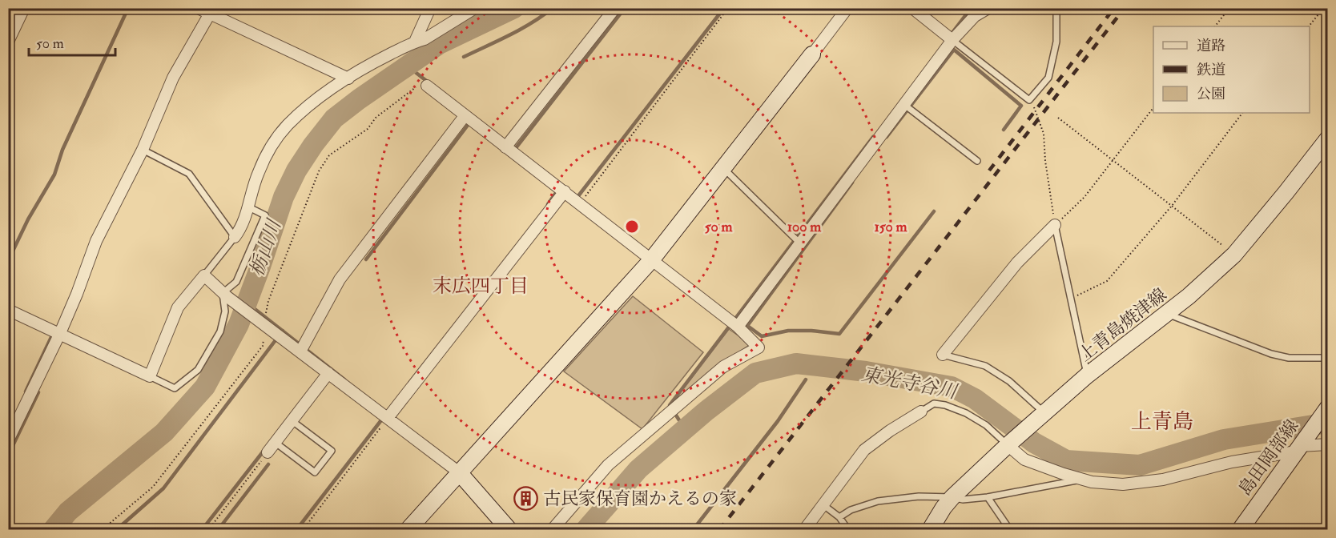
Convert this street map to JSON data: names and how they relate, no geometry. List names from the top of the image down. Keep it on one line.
{"streets":{"main road":["上青島焼津線","島田岡部線"]},"districts":["末広四丁目","上青島"],"water":["栃山川","東光寺谷川"],"places":{"building":["古民家保育園かえるの家"]},"legend":["道路","鉄道","公園"],"scale_bar":"50 m","rings":["50 m","100 m","150 m"]}
